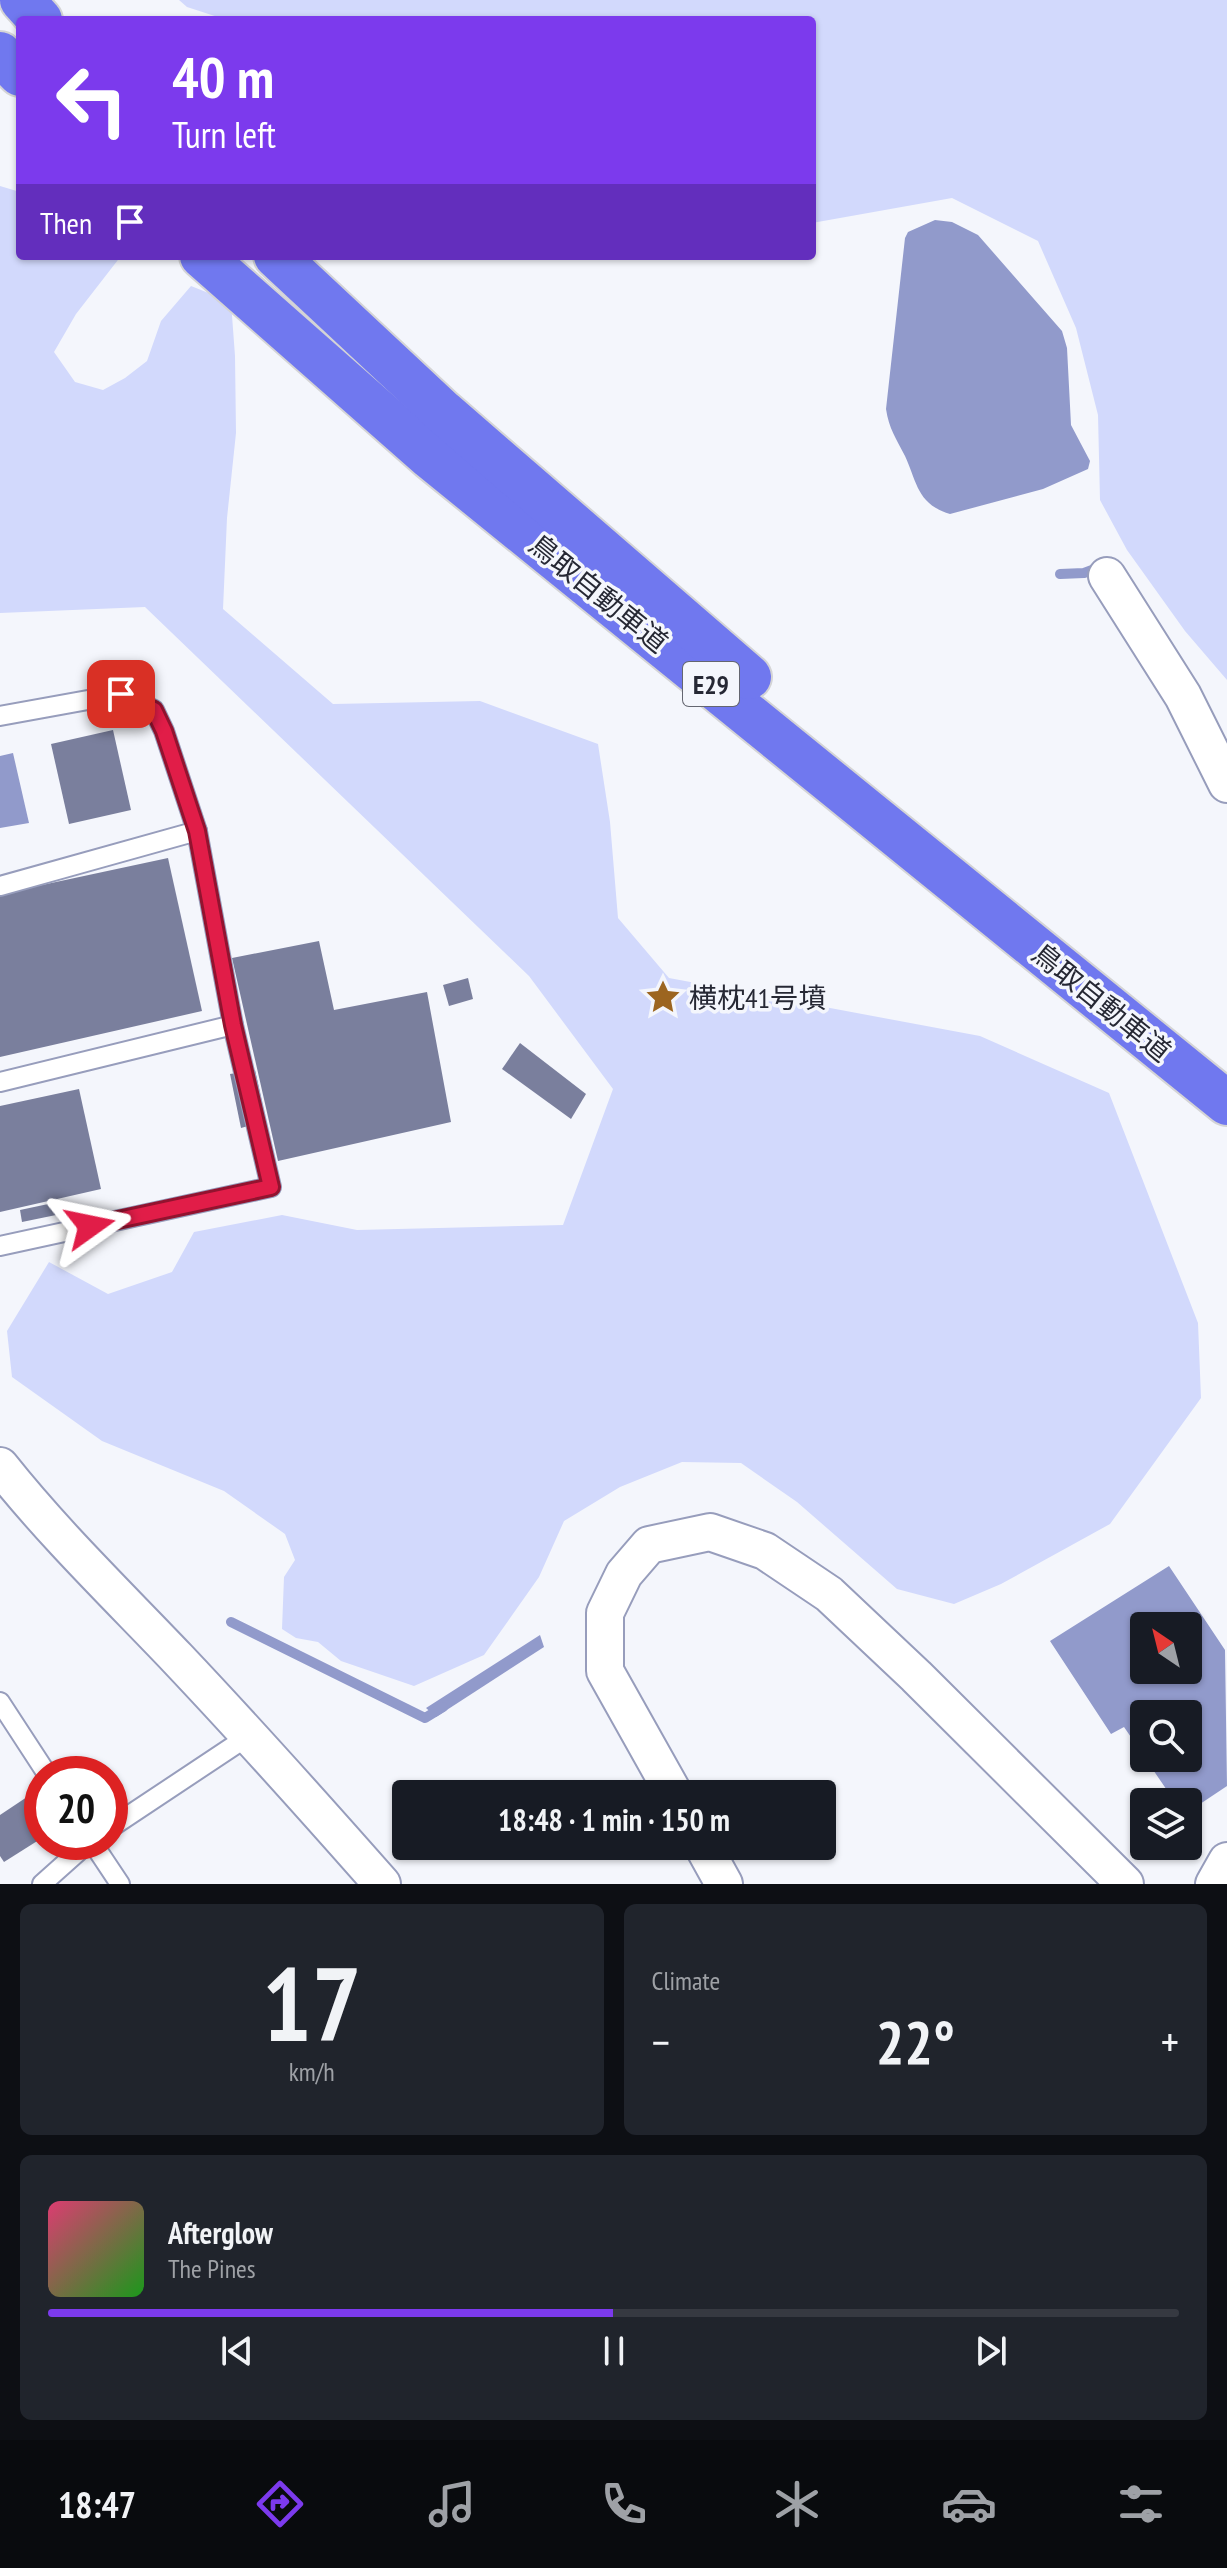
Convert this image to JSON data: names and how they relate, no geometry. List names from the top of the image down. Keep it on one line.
{"streets":{"highway":["鳥取自動車道","E29"]},"places":{"place":["横枕41号墳"]},"north":"top left","page":{"turn":["40 m","Turn left"],"then":"Then","limit":"20","trip":"18:48 · 1 min · 150 m","tile":[["17","km/h"],"Climate"],"heat":["−","22°","+"],"song":["Afterglow","The Pines"],"tabs":"18:47"}}
